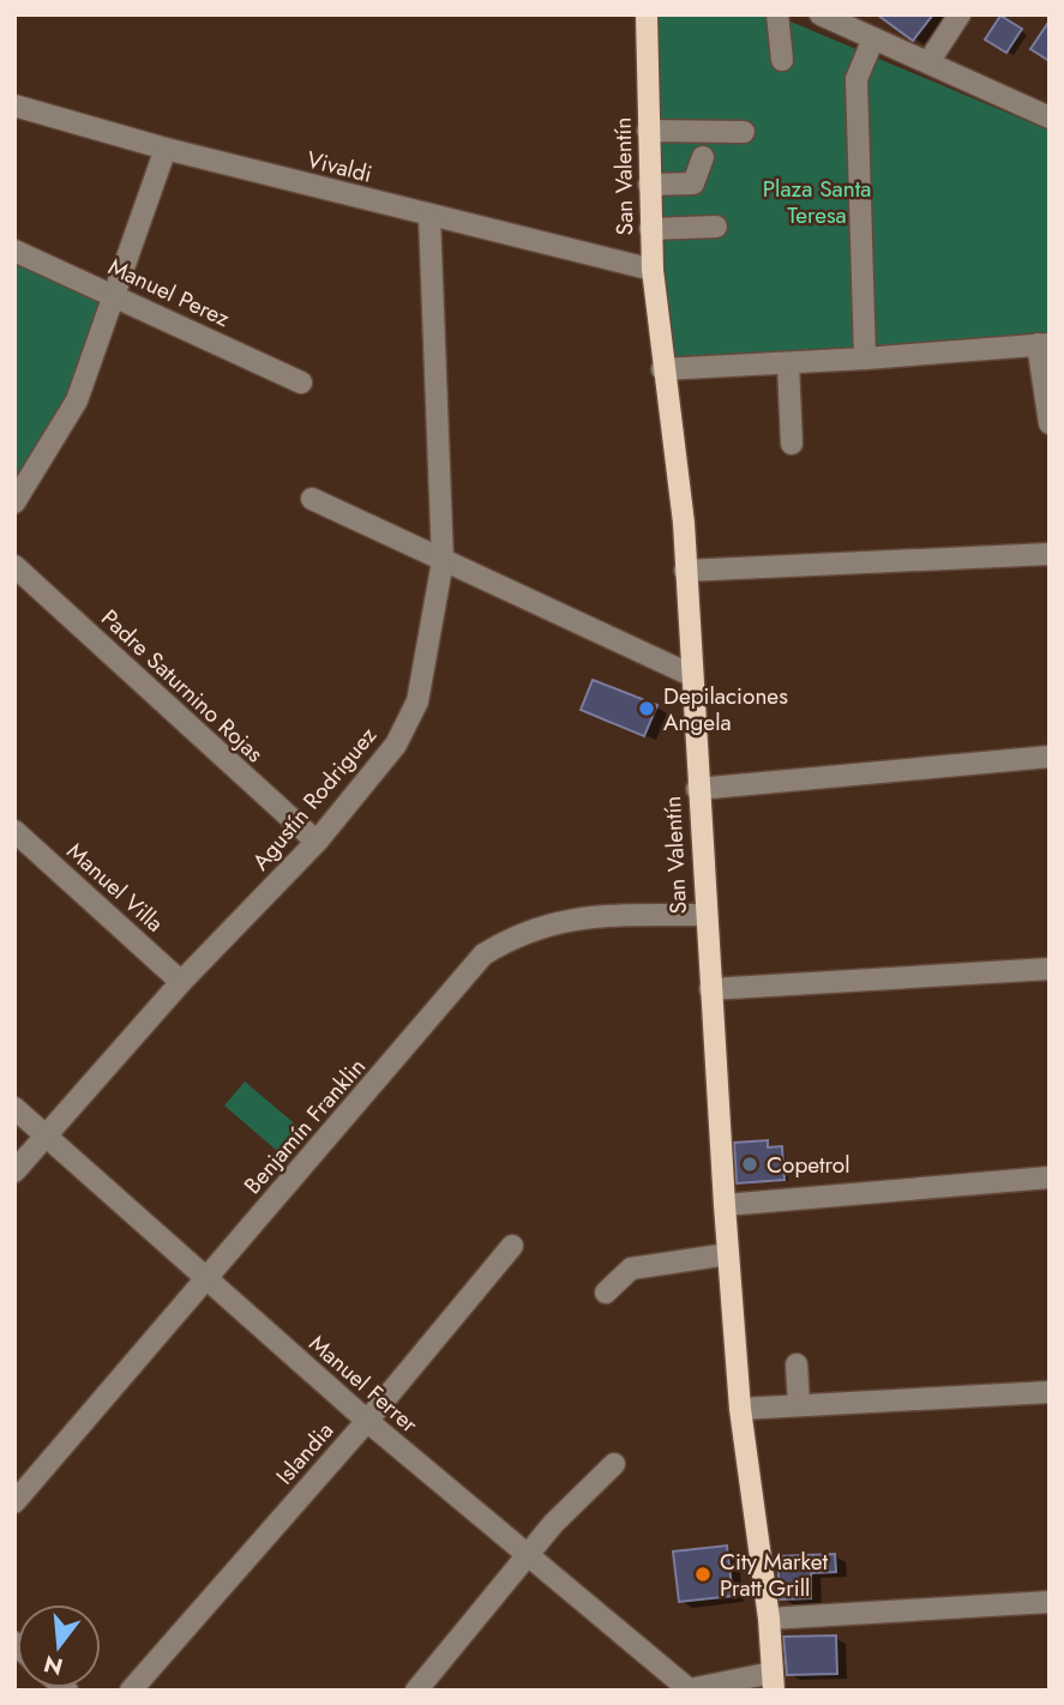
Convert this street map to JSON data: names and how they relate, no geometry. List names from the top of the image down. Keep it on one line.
{"streets":{"main road":["San Valentín"],"street":["Vivaldi","Manuel Perez","Padre Saturnino Rojas","Agustín Rodriguez","Manuel Villa","Benjamín Franklin","Manuel Ferrer","Islandia"]},"crossings":[["Vivaldi","San Valentín"],["Vivaldi","Agustín Rodriguez"],["San Valentín","Benjamín Franklin"],["Padre Saturnino Rojas","Agustín Rodriguez"],["Agustín Rodriguez","Manuel Villa"],["Agustín Rodriguez","Manuel Ferrer"],["Benjamín Franklin","Manuel Ferrer"],["Manuel Ferrer","Islandia"]],"parks":["Plaza Santa Teresa"],"places":["Depilaciones Angela","Copetrol","City Market Pratt Grill"],"north":"bottom"}
